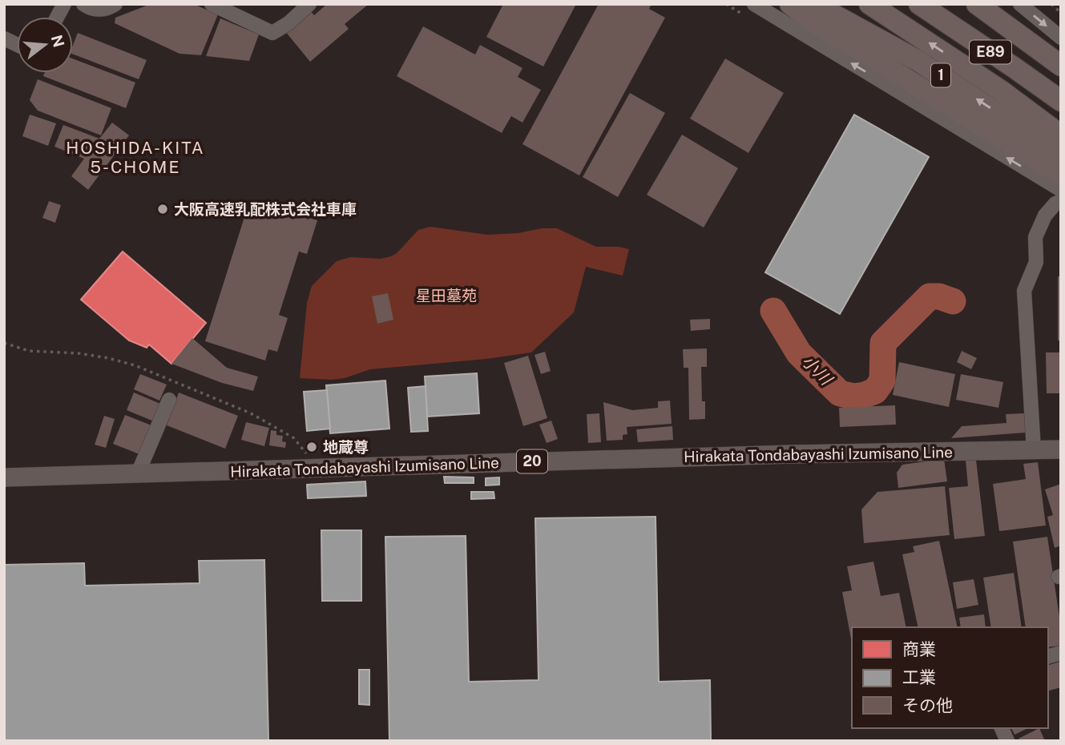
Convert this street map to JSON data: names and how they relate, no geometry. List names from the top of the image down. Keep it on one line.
{"streets":{"highway":["E89","1"],"main road":["Hirakata Tondabayashi Izumisano Line","20"]},"districts":["HOSHIDA-KITA 5-CHOME"],"water":["小川"],"parks":["星田墓苑"],"places":["大阪高速乳配株式会社車庫","地蔵尊"],"legend":["商業","工業","その他"],"north":"right"}
